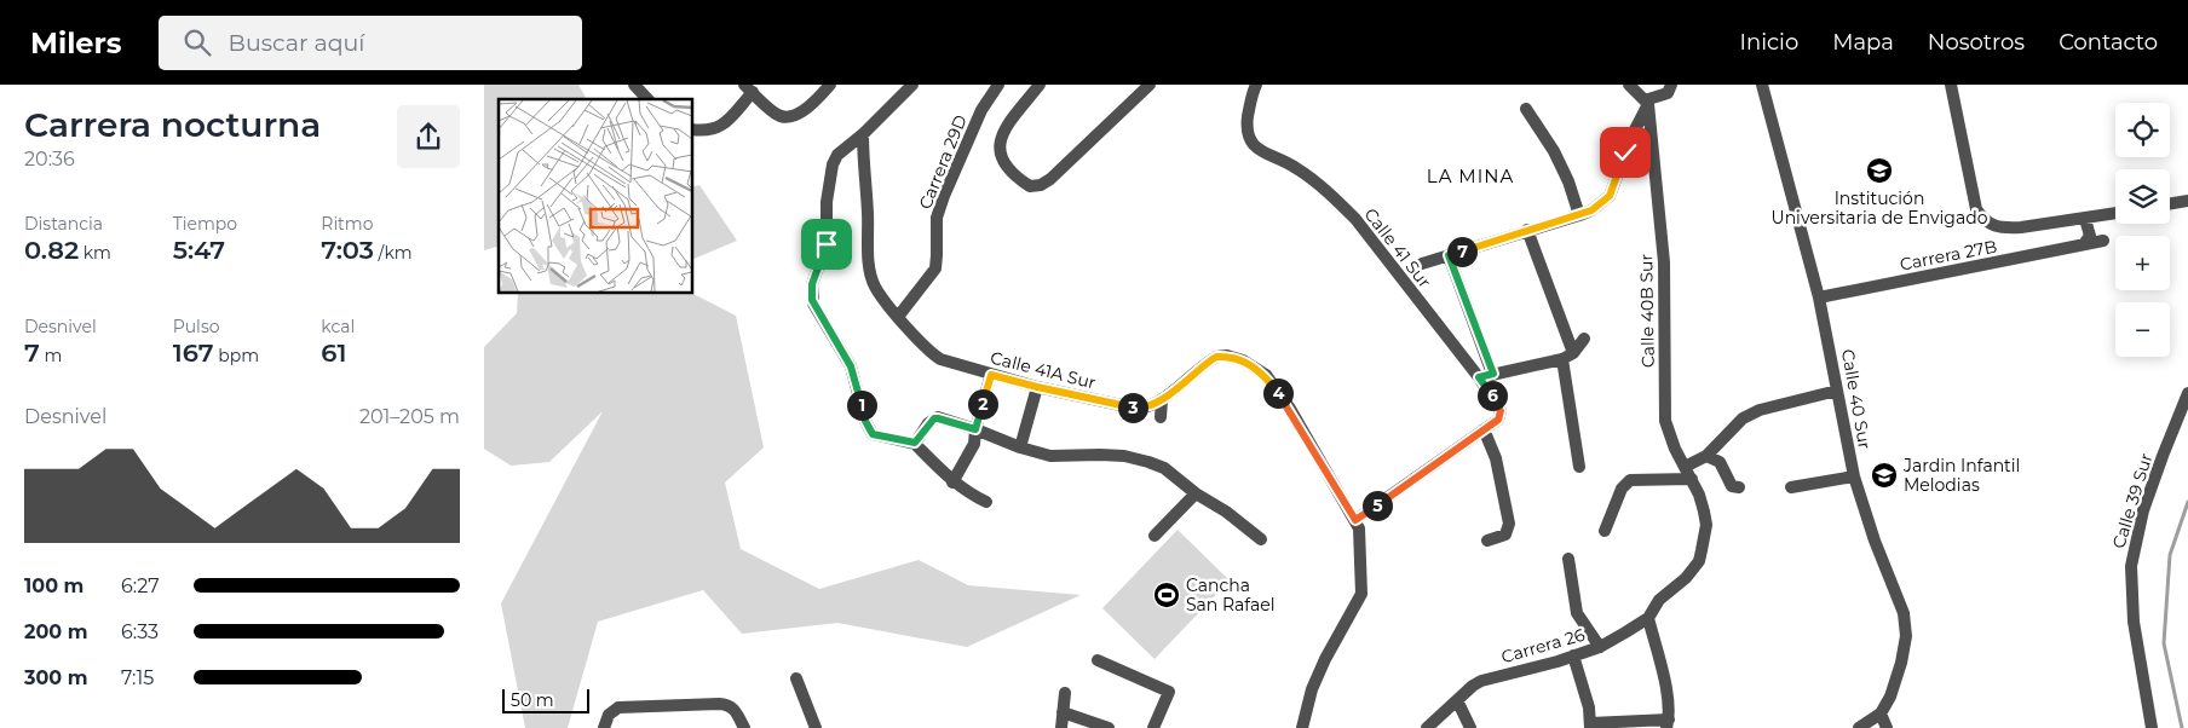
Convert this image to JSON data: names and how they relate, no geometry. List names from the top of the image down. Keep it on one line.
{"streets":{"street":["Carrera 29D","Calle 41 Sur","Carrera 27B","Calle 40B Sur","Calle 41A Sur","Calle 40 Sur","Calle 39 Sur","Carrera 26"]},"crossings":[["Carrera 29D","Calle 41A Sur"],["Carrera 27B","Calle 40 Sur"],["Calle 40B Sur","Carrera 26"]],"districts":["LA MINA"],"places":{"school or university":["Institución Universitaria de Envigado","Jardin Infantil Melodias"],"sports":["Cancha San Rafael"]},"scale_bar":"50 m","page":{"header":"Milers","search":"Buscar aquí","nav":["Inicio","Mapa","Nosotros","Contacto"],"heading":["Carrera nocturna","20:36"],"map_buttons":["+","−"],"stats":[["Distancia","0.82 km"],["Tiempo","5:47"],["Ritmo","7:03 /km"],["Desnivel","7 m"],["Pulso","167 bpm"],["kcal","61"]],"pins":["7","4","6","2","1","3","5"],"chart":["Desnivel","201–205 m"],"list":[{"name":"100 m","note":"6:27"},{"name":"200 m","note":"6:33"},{"name":"300 m","note":"7:15"}],"scale":"50 m"}}
